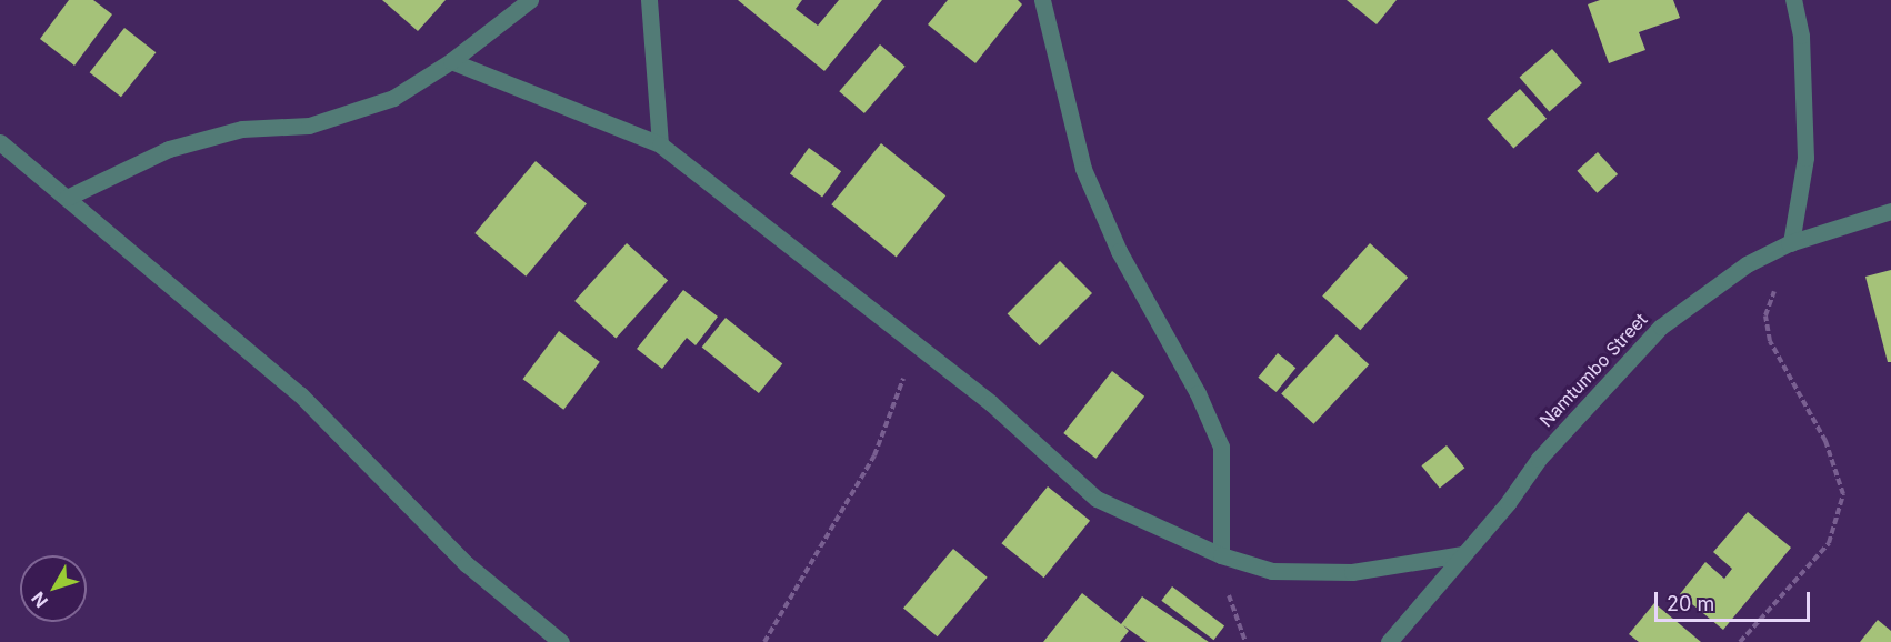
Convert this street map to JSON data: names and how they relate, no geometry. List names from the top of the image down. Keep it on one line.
{"streets":{"street":["Namtumbo Street"]},"scale_bar":"20 m","north":"bottom left"}
